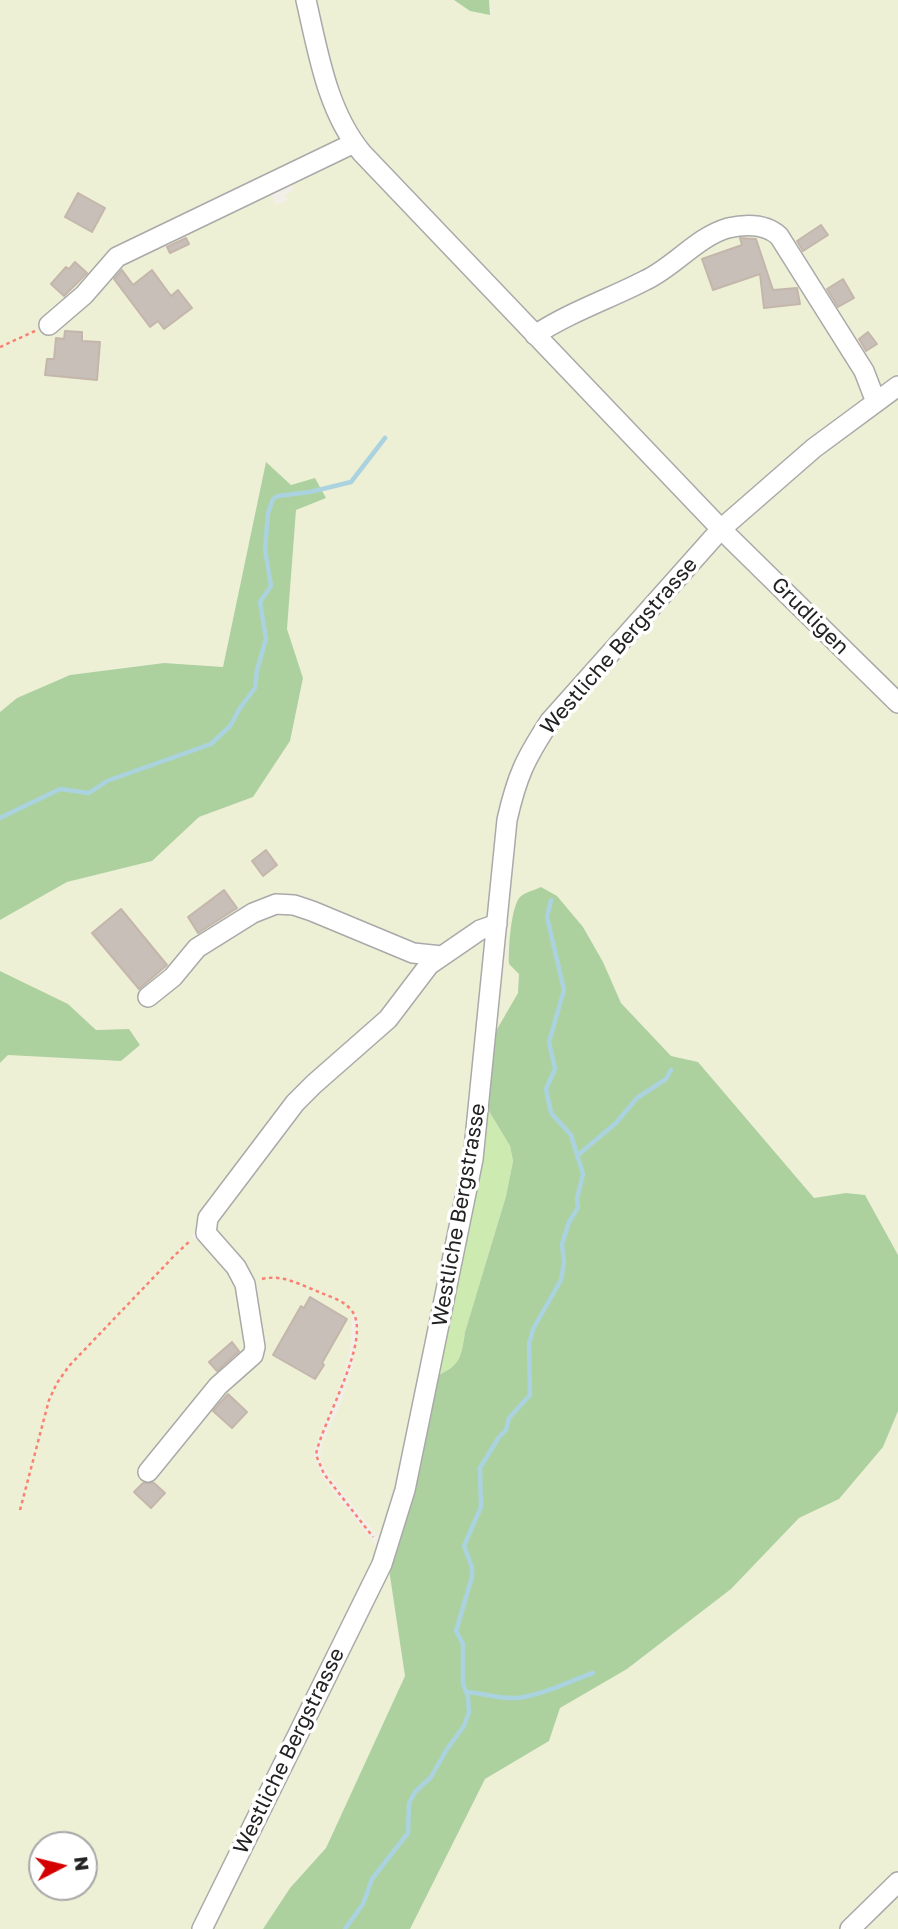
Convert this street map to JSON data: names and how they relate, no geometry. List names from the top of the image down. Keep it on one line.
{"streets":{"street":["Grudligen","Westliche Bergstrasse"]},"crossings":[["Grudligen","Westliche Bergstrasse"]],"north":"right"}
